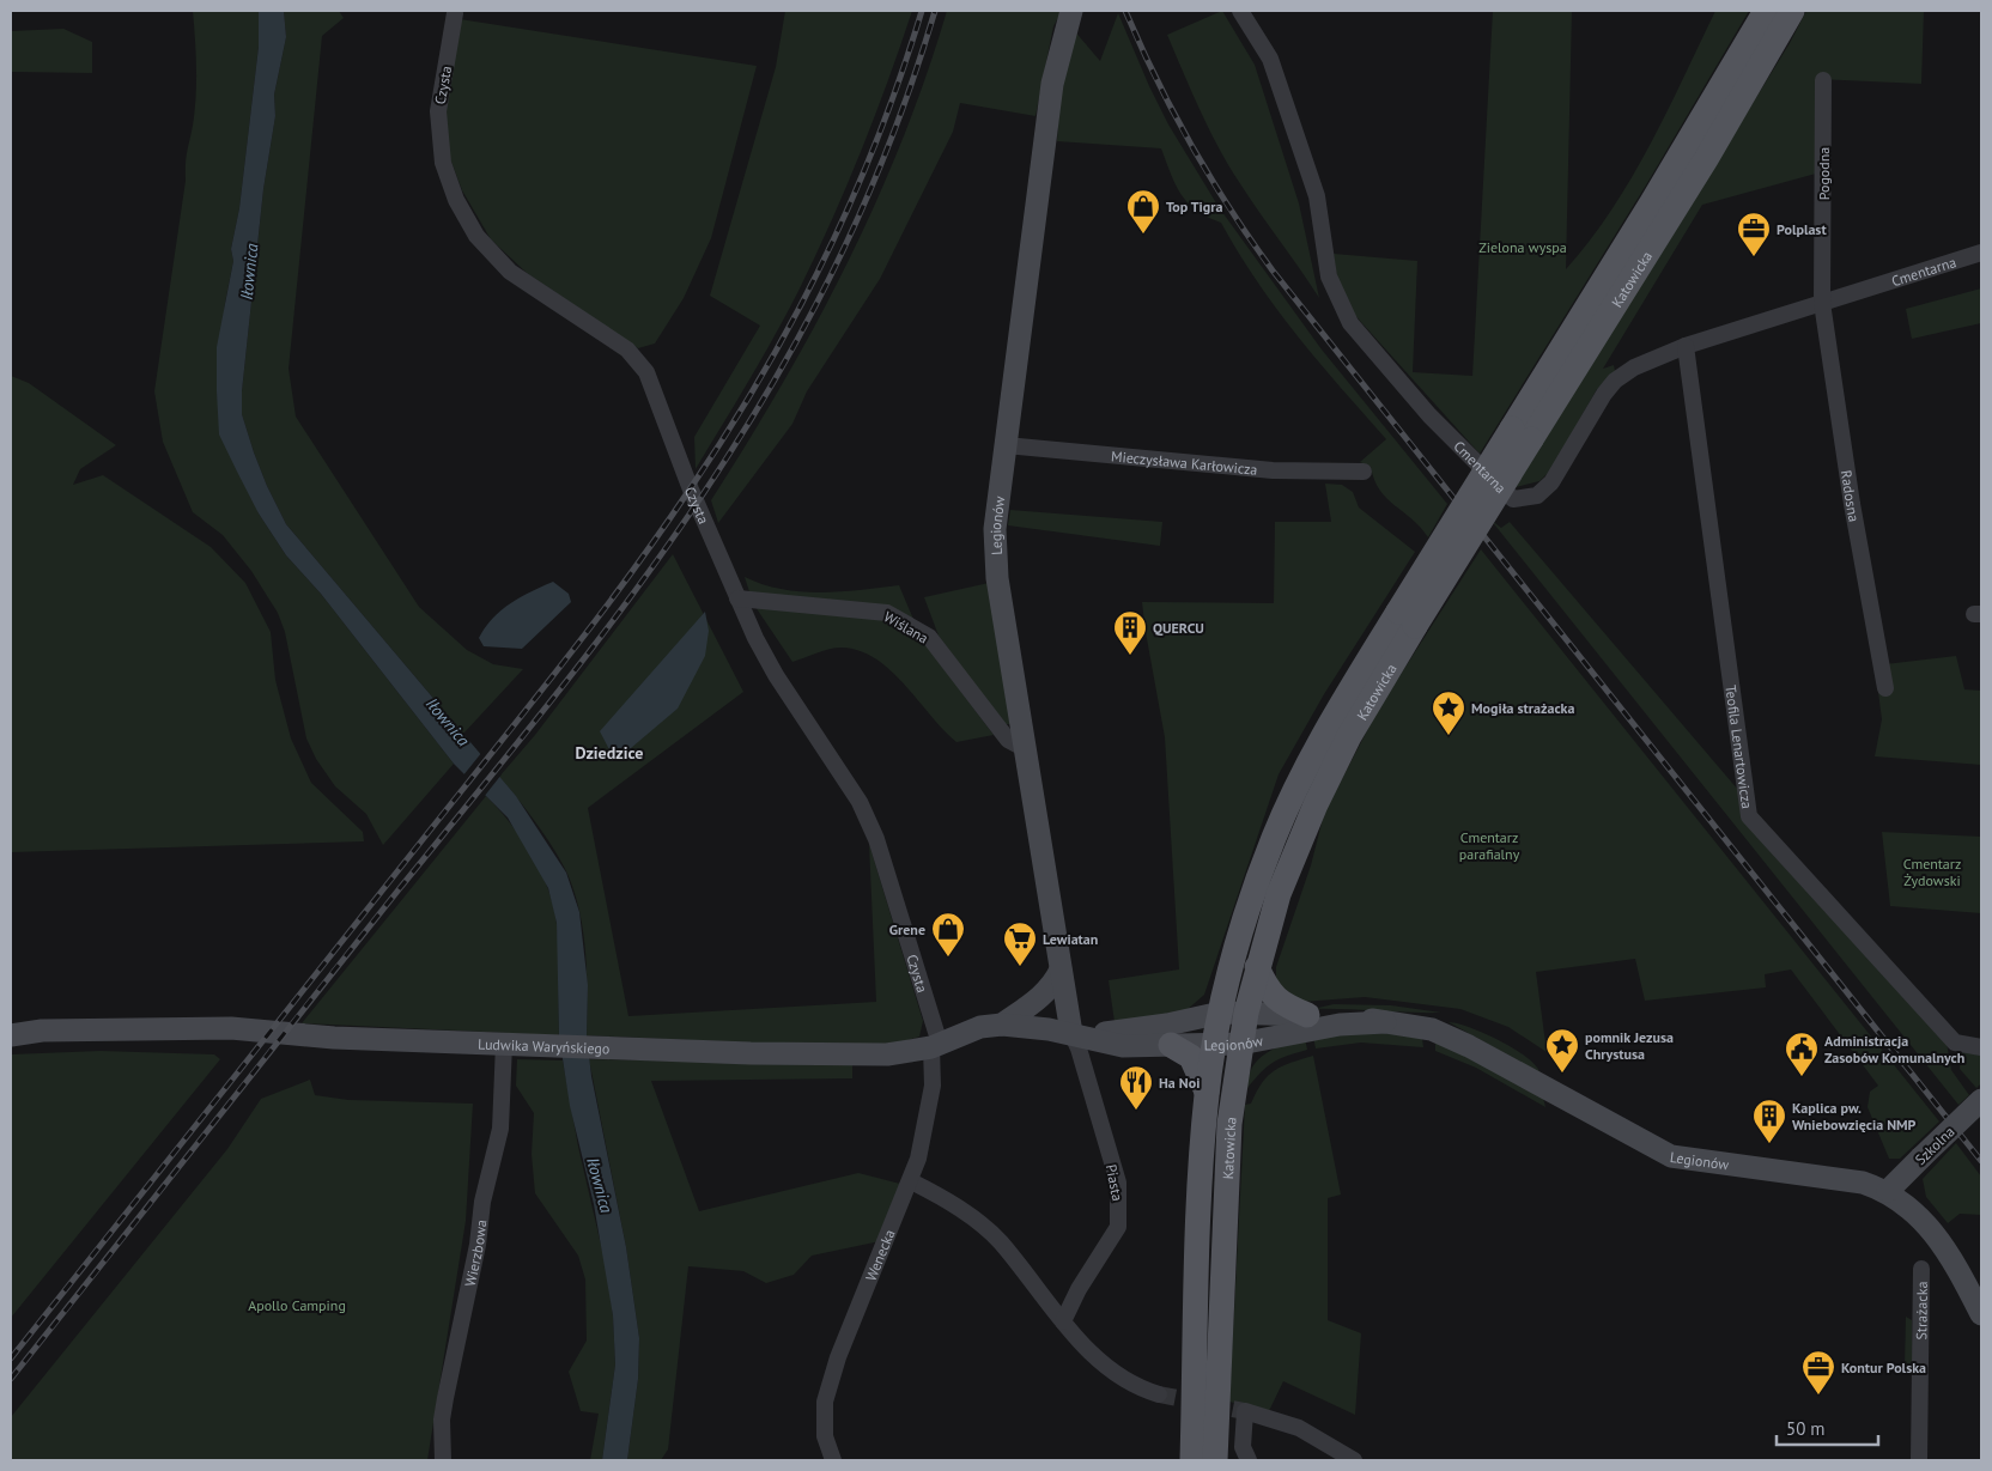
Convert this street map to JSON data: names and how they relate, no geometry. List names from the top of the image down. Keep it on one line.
{"streets":{"main road":["Katowicka"],"street":["Czysta","Pogodna","Cmentarna","Mieczysława Karłowicza","Radosna","Legionów","Wiślana","Teofila Lenartowicza","Ludwika Waryńskiego","Szkolna","Piasta","Wierzbowa","Wenecka","Strażacka"]},"crossings":[["Czysta","Wiślana"],["Czysta","Ludwika Waryńskiego"],["Czysta","Wenecka"],["Pogodna","Cmentarna"],["Pogodna","Radosna"],["Cmentarna","Radosna"],["Cmentarna","Teofila Lenartowicza"],["Katowicka","Legionów"],["Mieczysława Karłowicza","Legionów"],["Legionów","Wiślana"],["Legionów","Ludwika Waryńskiego"],["Legionów","Szkolna"],["Legionów","Piasta"],["Ludwika Waryńskiego","Piasta"],["Ludwika Waryńskiego","Wierzbowa"],["Ludwika Waryńskiego","Wenecka"]],"districts":["Dziedzice"],"water":["Iłownica"],"parks":["Zielona wyspa","Cmentarz parafialny","Cmentarz Żydowski","Apollo Camping"],"places":{"shop":["Top Tigra","Grene"],"office":["Polplast","Kontur Polska"],"building":["QUERCU","Kaplica pw. Wniebowzięcia NMP"],"place":["Mogiła strażacka","pomnik Jezusa Chrystusa"],"supermarket":["Lewiatan"],"public building":["Administracja Zasobów Komunalnych"],"restaurant":["Ha Noi"]},"scale_bar":"50 m"}
